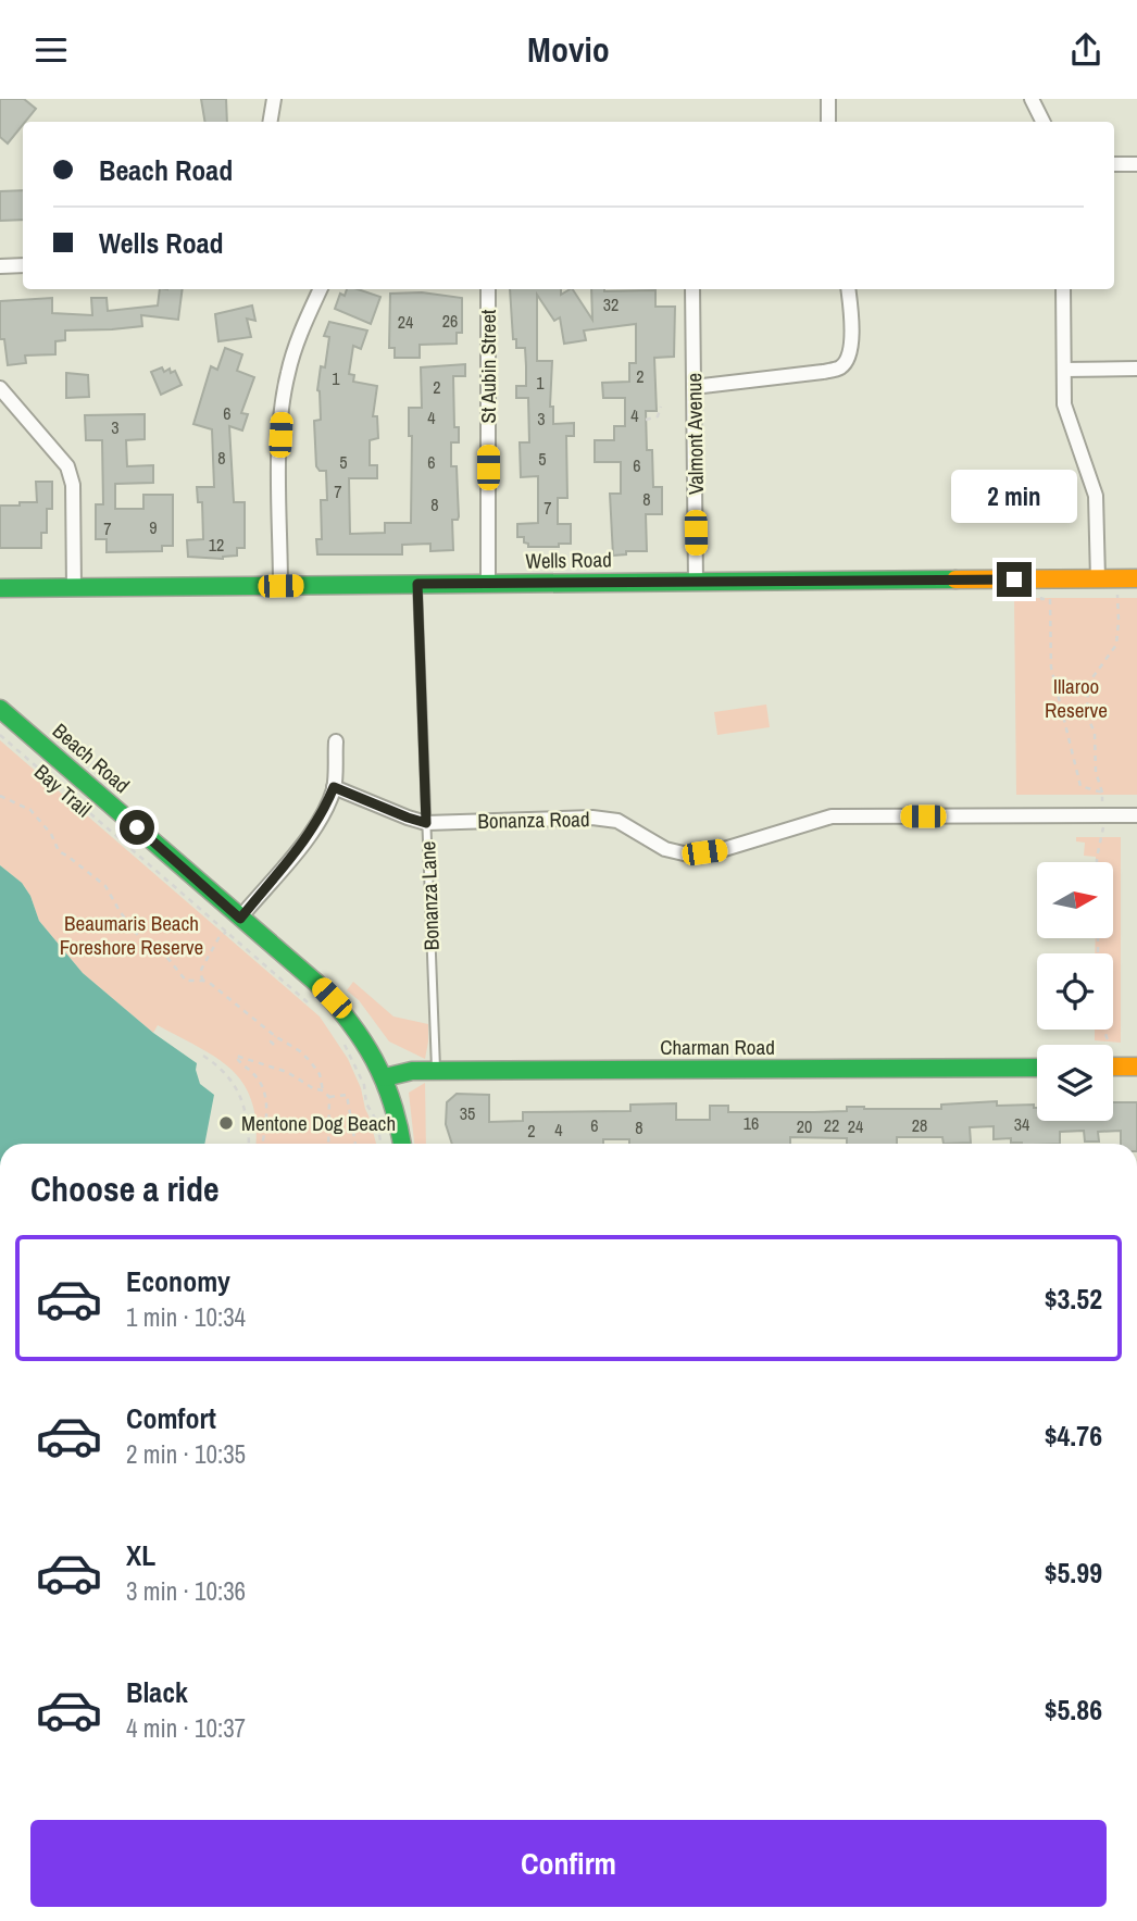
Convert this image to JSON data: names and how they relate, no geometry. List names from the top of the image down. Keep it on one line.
{"streets":{"main road":["Wells Road","Beach Road","Charman Road"],"street":["St Aubin Street","Valmont Avenue","Bonanza Road"],"lane":["Bonanza Lane"],"path":["Bay Trail"]},"crossings":[["St Aubin Street","Wells Road"],["Valmont Avenue","Wells Road"],["Wells Road","Bonanza Lane"],["Beach Road","Charman Road"],["Bonanza Road","Bonanza Lane"],["Bonanza Lane","Charman Road"]],"parks":["Illaroo Reserve","Beaumaris Beach Foreshore Reserve"],"places":["Mentone Dog Beach"],"house_numbers":["32","26","24","2","1","1","2","6","4","4","3","3","8","5","5","6","6","7","8","8","7","9","7","12","35","16","34","6","22","28","20","24","8","4","2"],"north":"right","page":{"header":"Movio","banner":["Beach Road","Wells Road"],"bubble":"2 min","heading":"Choose a ride","list":[{"name":"Economy","note":"1 min · 10:34","value":"$3.52"},{"name":"Comfort","note":"2 min · 10:35","value":"$4.76"},{"name":"XL","note":"3 min · 10:36","value":"$5.99"},{"name":"Black","note":"4 min · 10:37","value":"$5.86"}],"buttons":"Confirm"}}
